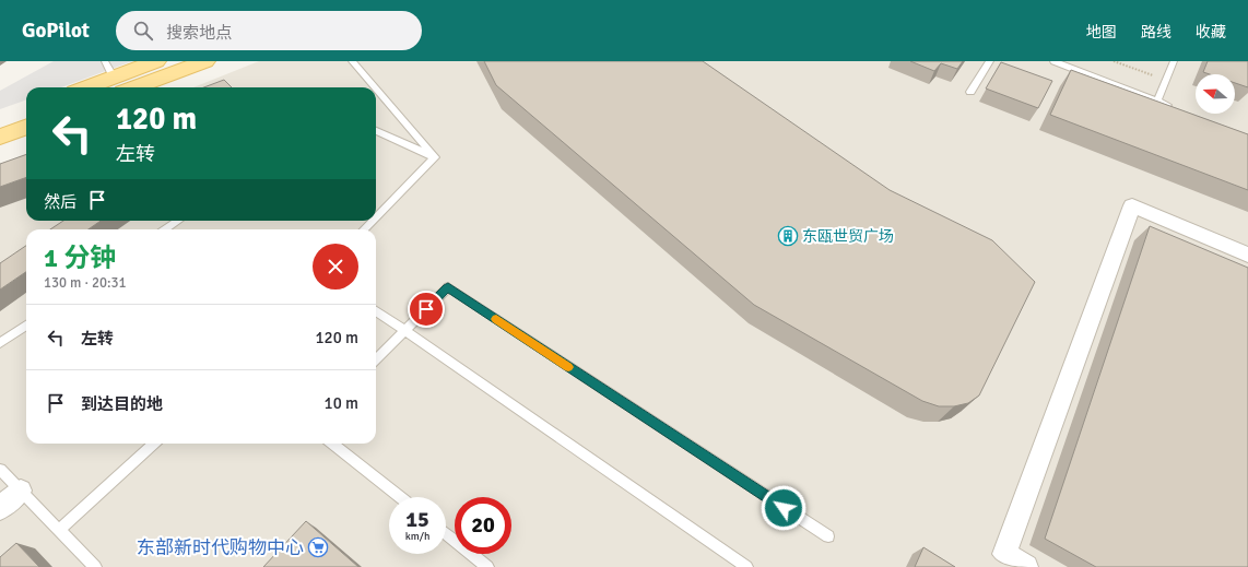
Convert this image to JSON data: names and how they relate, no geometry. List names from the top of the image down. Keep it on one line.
{"places":{"building":["东瓯世贸广场"],"supermarket":["东部新时代购物中心"]},"north":"left","page":{"header":"GoPilot","search":"搜索地点","nav":["地图","路线","收藏"],"turn":["120 m","左转"],"then":"然后","heading":["1 分钟","130 m · 20:31"],"list":[{"name":"左转","value":"120 m"},{"name":"到达目的地","value":"10 m"}],"speed":"15 km/h","limit":"20"}}
